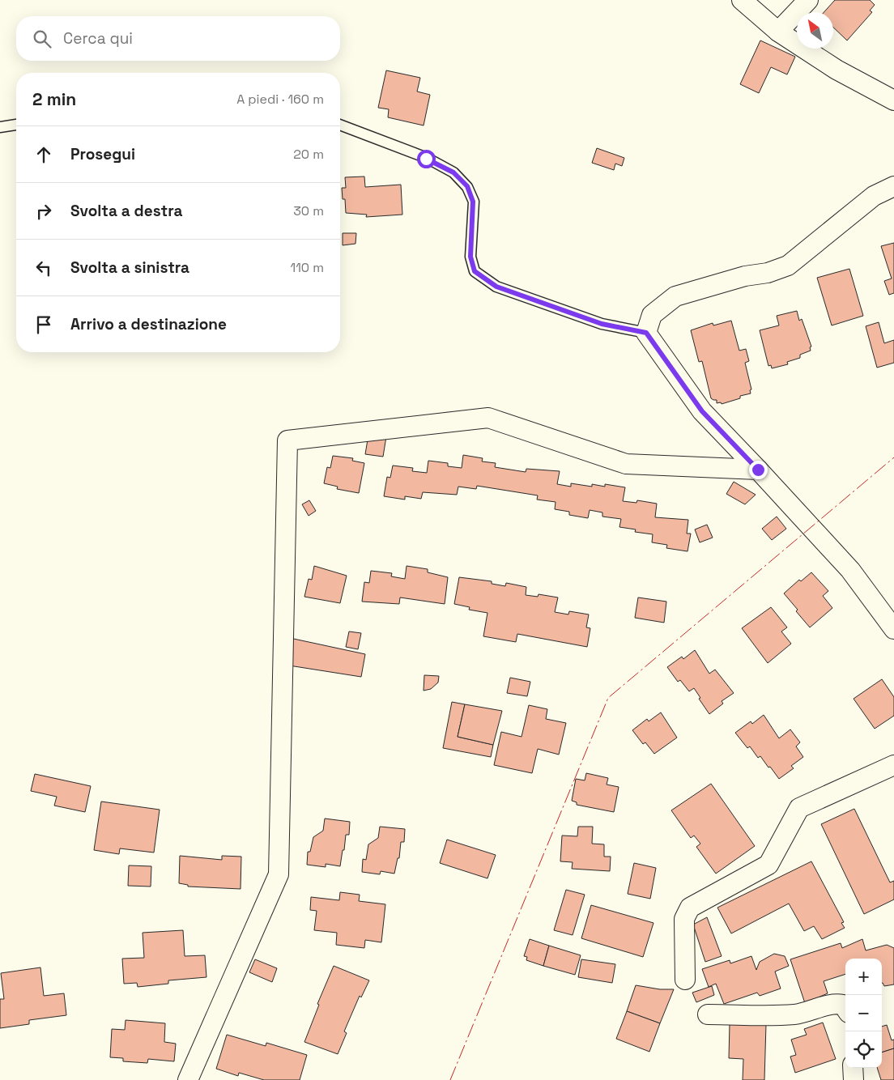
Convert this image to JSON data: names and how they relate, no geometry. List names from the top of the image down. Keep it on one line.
{"north":"top left","page":{"search":"Cerca qui","heading":["2 min","A piedi · 160 m"],"list":[["Prosegui","20 m"],["Svolta a destra","30 m"],["Svolta a sinistra","110 m"],"Arrivo a destinazione"],"map_buttons":["+","−"]}}
